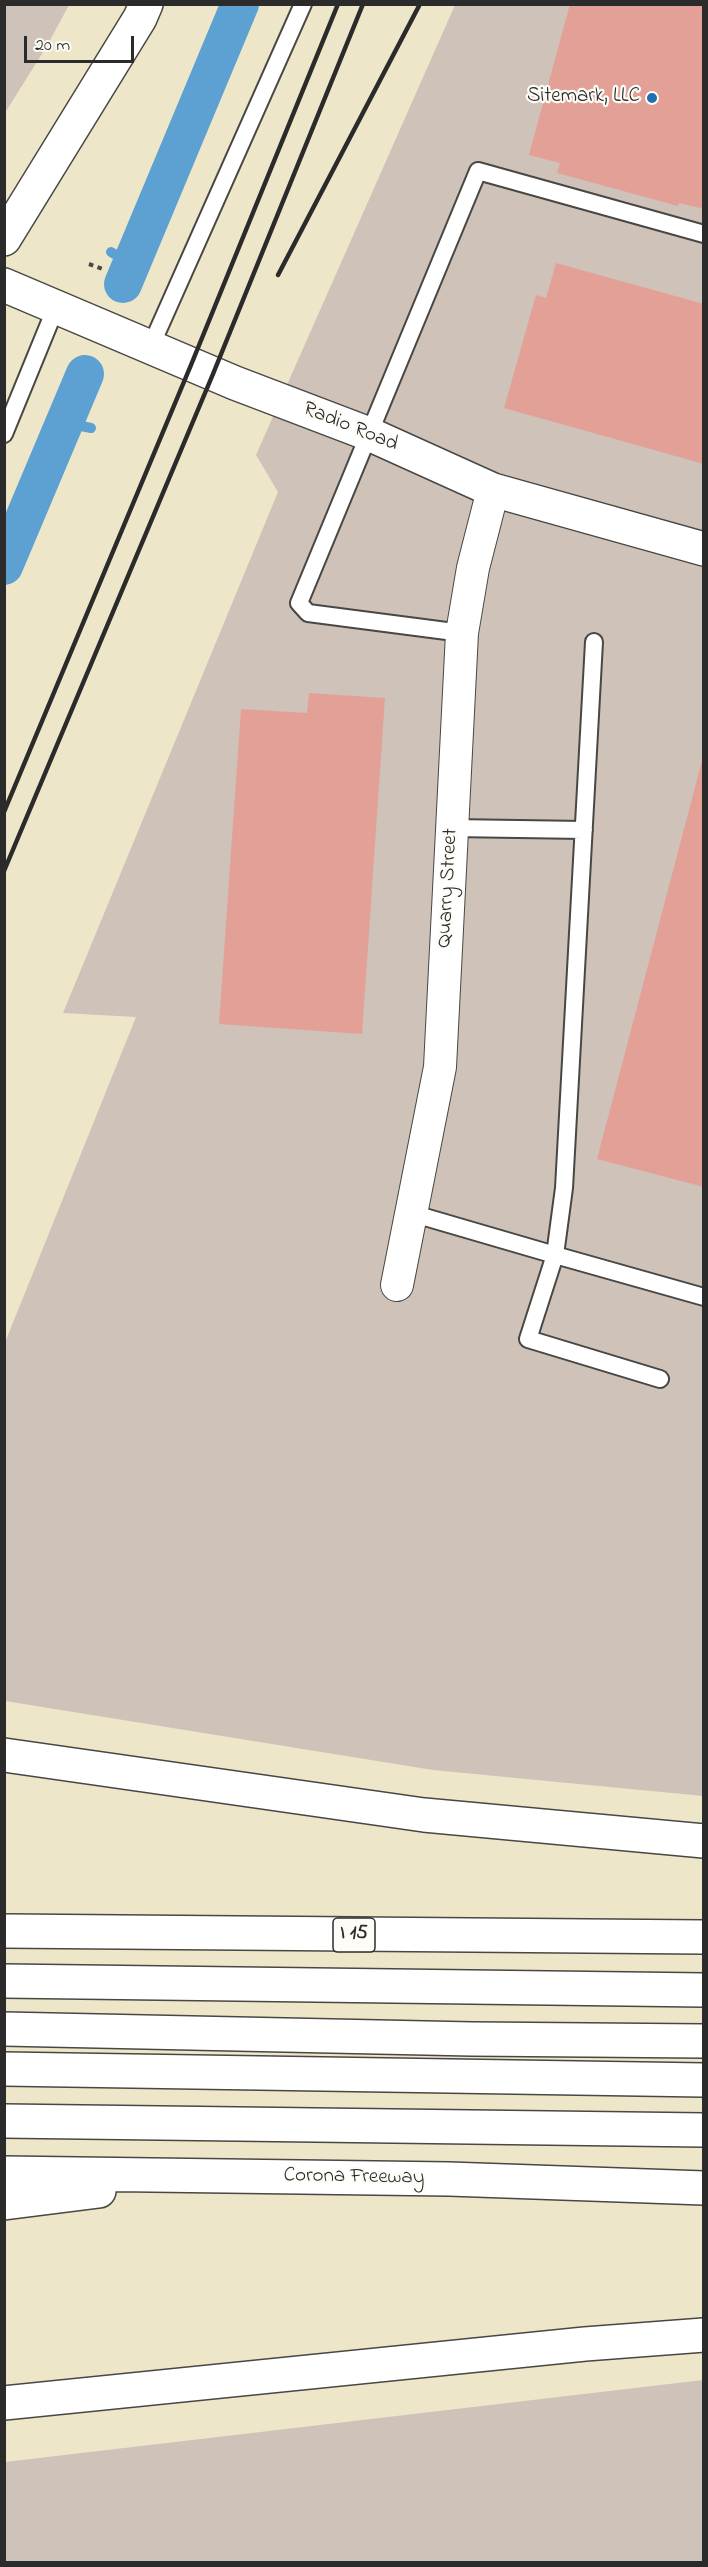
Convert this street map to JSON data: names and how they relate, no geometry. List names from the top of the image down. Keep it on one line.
{"streets":{"main road":["Radio Road","I 15","Corona Freeway"],"street":["Quarry Street"]},"crossings":[["Radio Road","Quarry Street"]],"places":["Sitemark, LLC"],"scale_bar":"20 m"}
